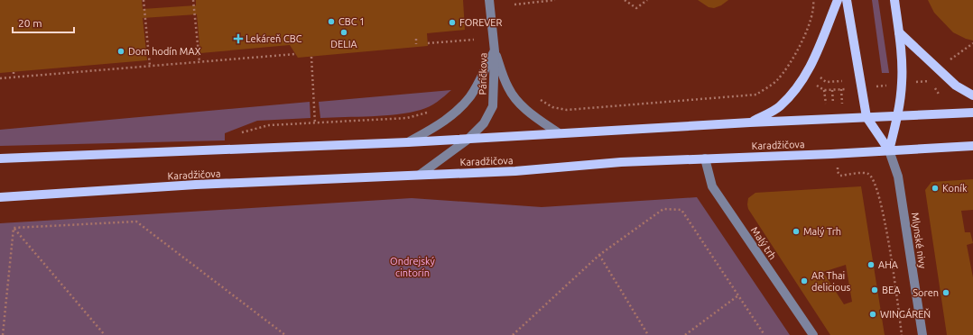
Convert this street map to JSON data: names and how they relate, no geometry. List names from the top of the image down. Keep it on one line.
{"streets":{"main road":["Karadžičova","Mlynské nivy"],"street":["Páričkova","Malý trh"]},"crossings":[["Páričkova","Karadžičova"],["Karadžičova","Mlynské nivy"],["Karadžičova","Malý trh"]],"parks":["Ondrejský cintorín"],"places":{"other":["CBC 1","FOREVER","DELIA","Dom hodín MAX","Koník","Malý Trh","AHA","AR Thai delicious","BEA","Soren","WINGÁREŇ"],"health":["Lekáreň CBC"]},"scale_bar":"20 m"}
